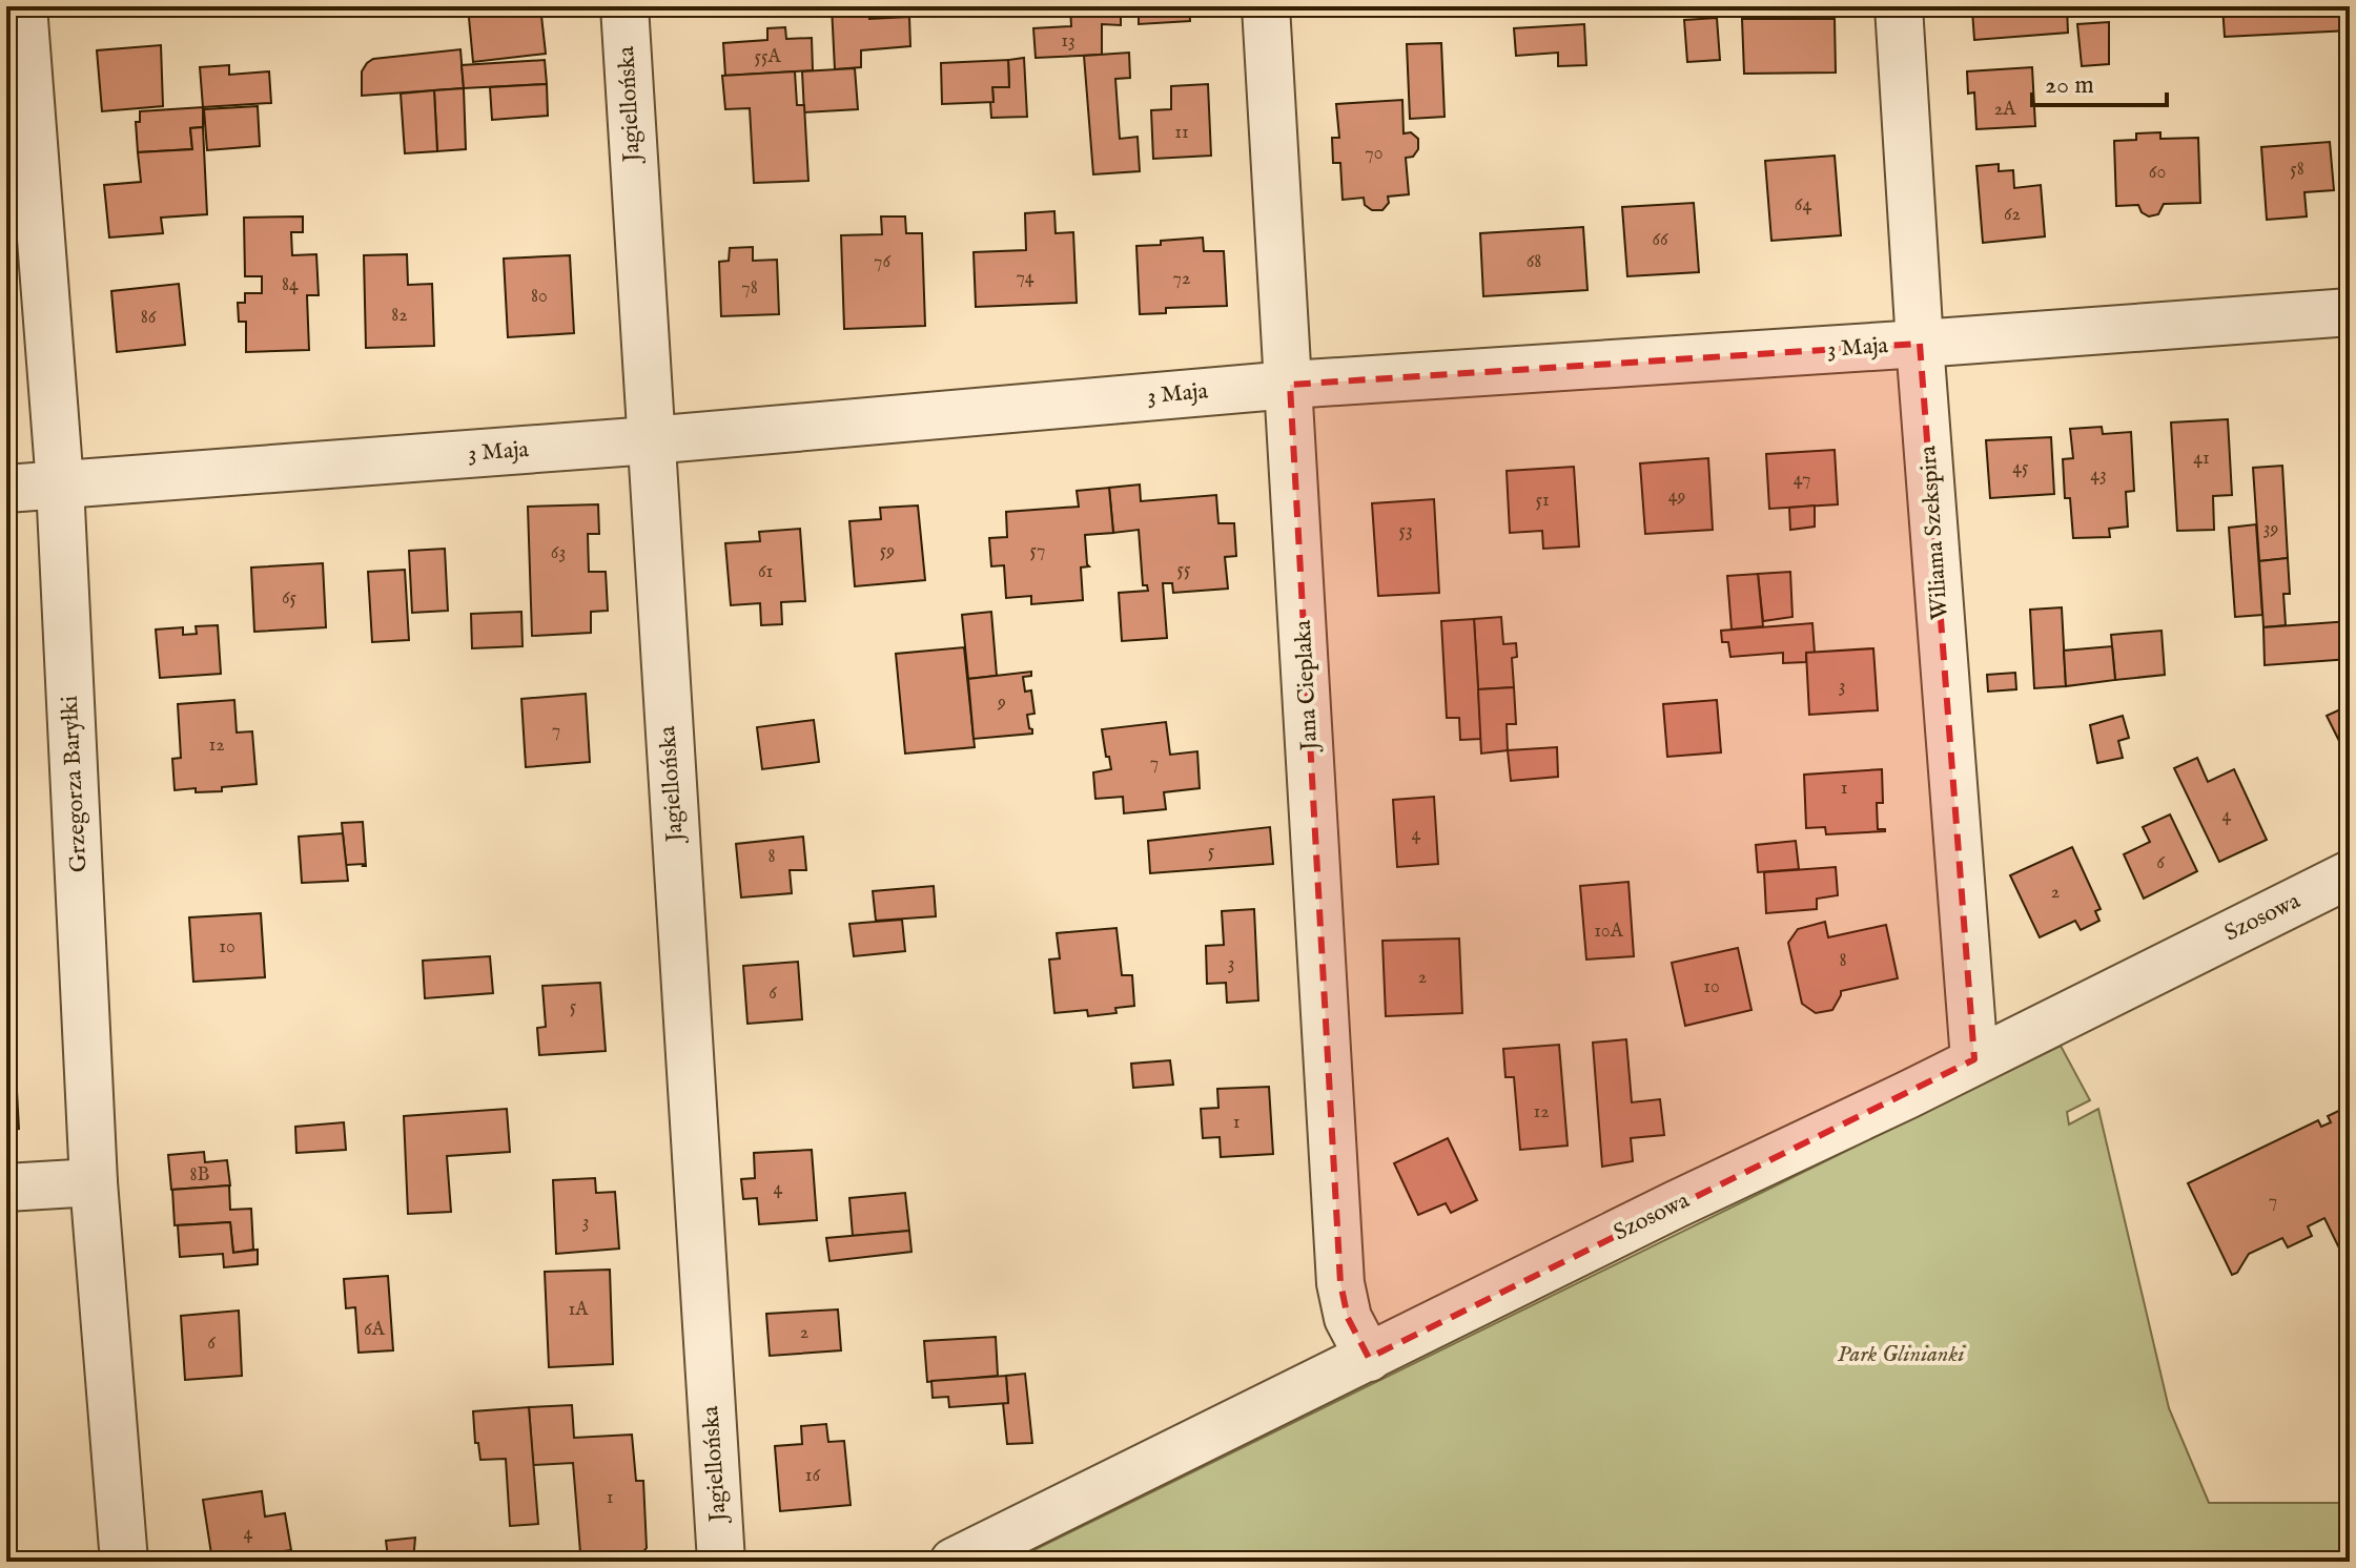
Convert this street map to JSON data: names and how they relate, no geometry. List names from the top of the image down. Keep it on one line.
{"streets":{"street":["Jagiellońska","3 Maja","Wiliama Szekspira","Jana Cieplaka","Grzegorza Baryłki","Szosowa"]},"crossings":[["Jagiellońska","3 Maja"],["3 Maja","Wiliama Szekspira"],["3 Maja","Jana Cieplaka"],["3 Maja","Grzegorza Baryłki"],["Wiliama Szekspira","Szosowa"],["Jana Cieplaka","Szosowa"]],"parks":["Park Glinianki"],"house_numbers":["13","55A","2A","11","70","58","60","64","62","66","76","68","74","72","84","78","80","82","86","41","45","43","47","49","51","39","53","59","57","63","55","61","65","3","9","7","12","7","1","4","4","5","8","6","2","10A","10","8","3","2","10","6","5","12","1","8B","4","7","3","1A","6A","2","6","16","1","4"],"scale_bar":"20 m"}
